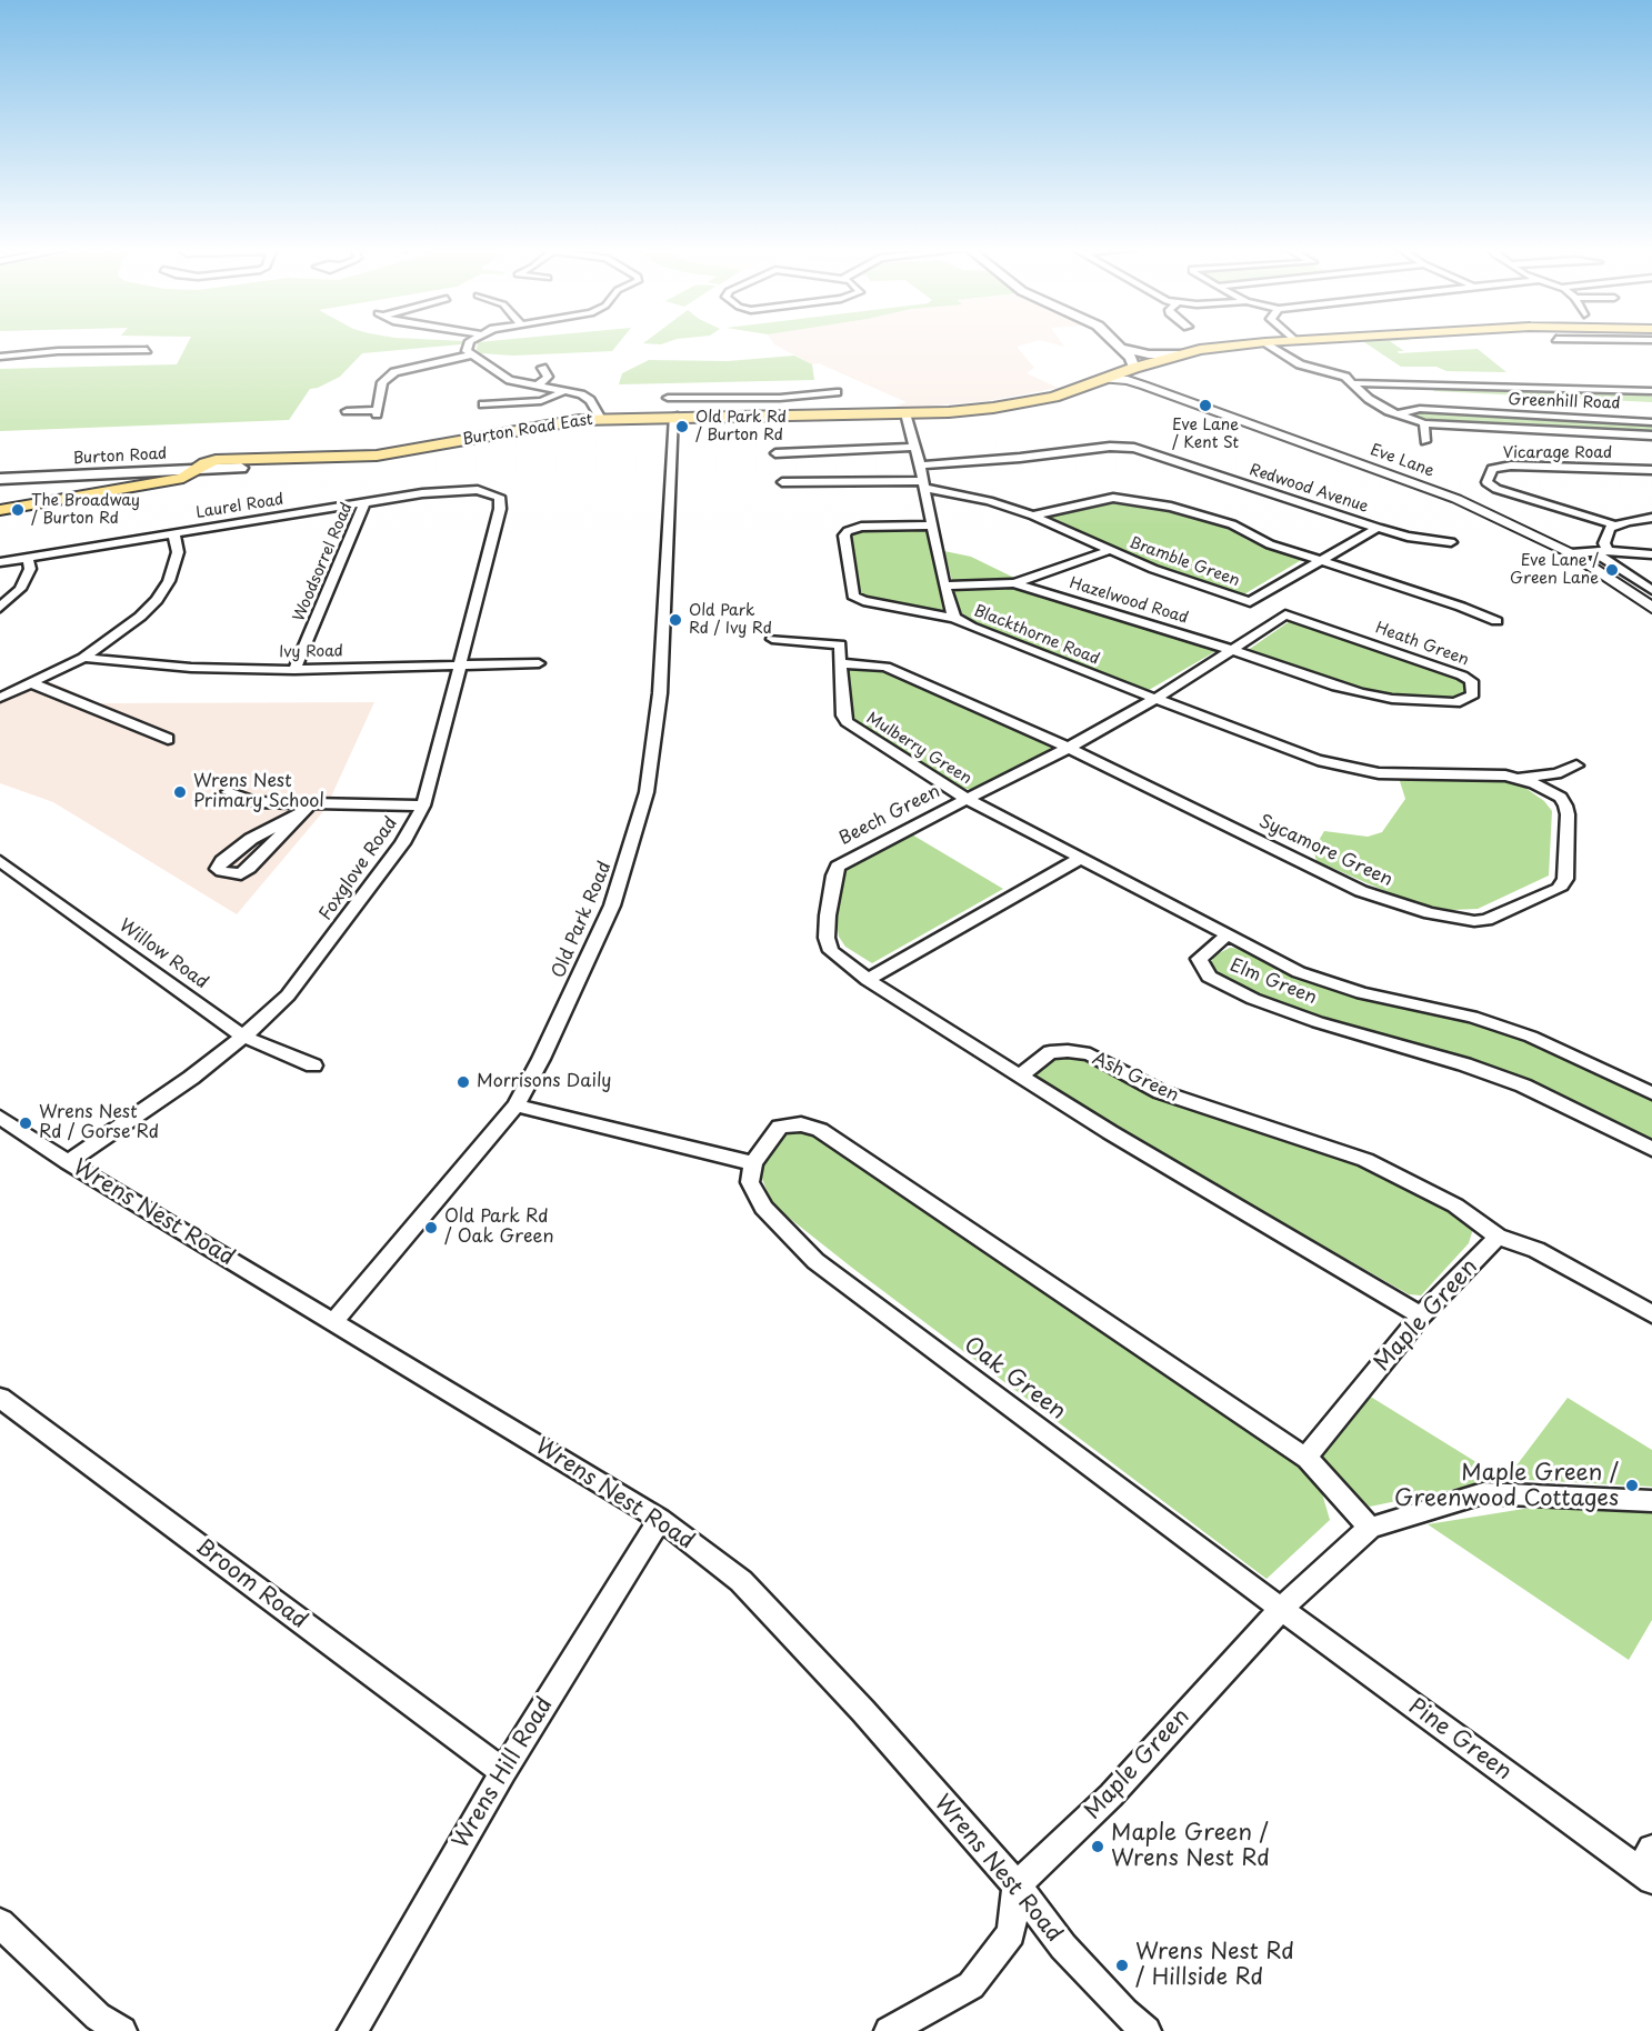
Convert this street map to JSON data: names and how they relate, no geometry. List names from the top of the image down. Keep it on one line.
{"streets":{"main road":["Burton Road East","Burton Road"],"street":["Greenhill Road","Vicarage Road","Eve Lane","Redwood Avenue","Laurel Road","Woodsorrel Road","Bramble Green","Hazelwood Road","Blackthorne Road","Heath Green","Ivy Road","Mulberry Green","Beech Green","Sycamore Green","Foxglove Road","Old Park Road","Willow Road","Elm Green","Ash Green","Wrens Nest Road","Maple Green","Oak Green","Broom Road","Pine Green","Wrens Hill Road"]},"crossings":[["Burton Road East","Burton Road"],["Redwood Avenue","Bramble Green"],["Redwood Avenue","Blackthorne Road"],["Laurel Road","Woodsorrel Road"],["Laurel Road","Foxglove Road"],["Woodsorrel Road","Ivy Road"],["Bramble Green","Blackthorne Road"],["Bramble Green","Heath Green"],["Hazelwood Road","Heath Green"],["Ivy Road","Foxglove Road"],["Mulberry Green","Beech Green"],["Mulberry Green","Sycamore Green"],["Beech Green","Elm Green"],["Beech Green","Ash Green"],["Foxglove Road","Willow Road"],["Foxglove Road","Wrens Nest Road"],["Old Park Road","Wrens Nest Road"],["Ash Green","Maple Green"],["Wrens Nest Road","Maple Green"],["Wrens Nest Road","Wrens Hill Road"],["Maple Green","Oak Green"],["Maple Green","Pine Green"],["Oak Green","Pine Green"],["Broom Road","Wrens Hill Road"]],"places":["Eve Lane / Kent St","Old Park Rd / Burton Rd","The Broadway / Burton Rd","Eve Lane / Green Lane","Old Park Rd / Ivy Rd","Wrens Nest Primary School","Morrisons Daily","Wrens Nest Rd / Gorse Rd","Old Park Rd / Oak Green","Maple Green / Greenwood Cottages","Maple Green / Wrens Nest Rd","Wrens Nest Rd / Hillside Rd"]}
